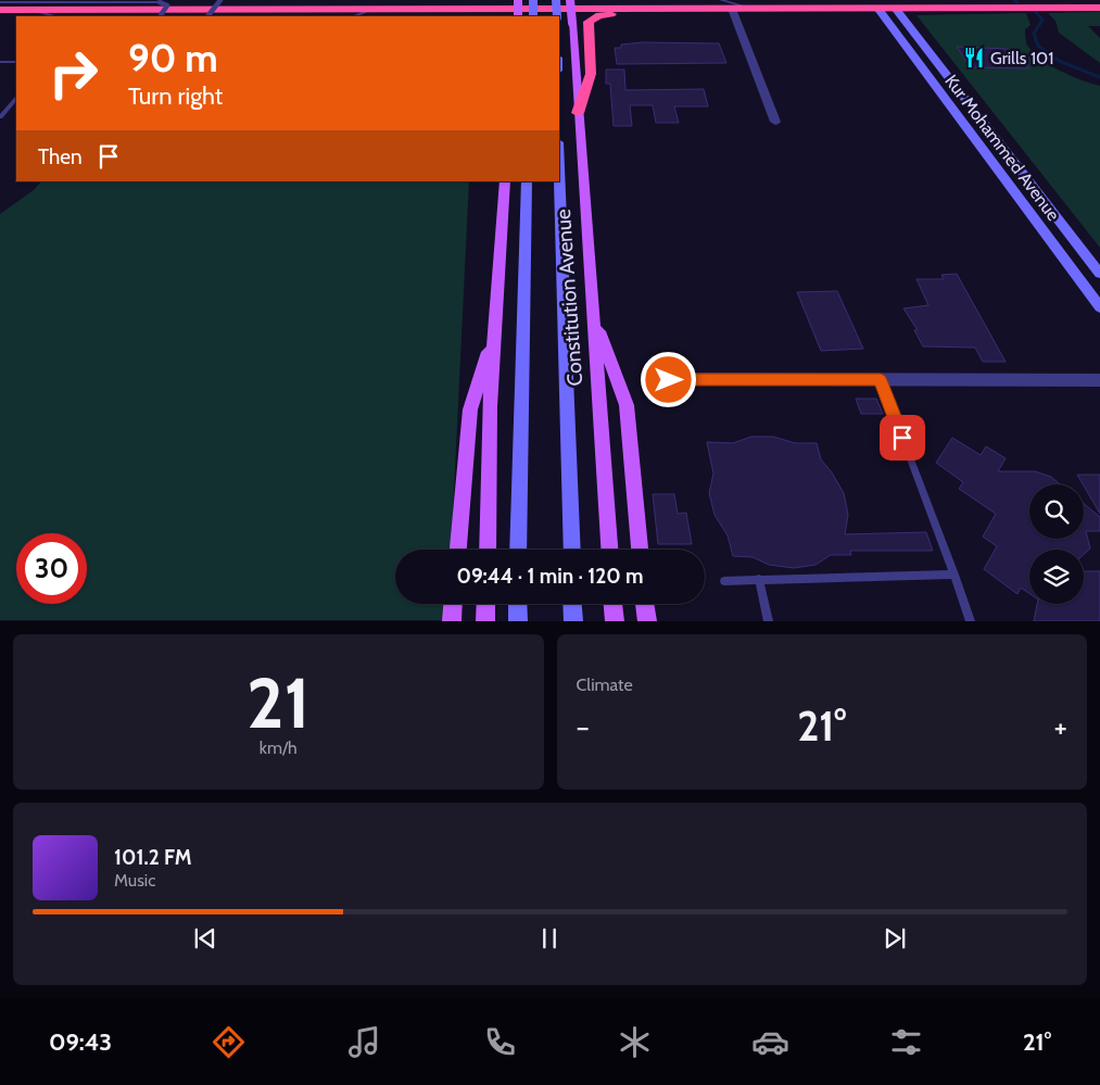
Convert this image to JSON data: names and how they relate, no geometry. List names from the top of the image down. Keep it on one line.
{"streets":{"main road":["Constitution Avenue"],"street":["Kur Mohammed Avenue"]},"places":{"restaurant":["Grills 101"]},"page":{"turn":["90 m","Turn right"],"then":"Then","limit":"30","trip":"09:44 · 1 min · 120 m","tile":[["21","km/h"],"Climate"],"heat":["−","21°","+"],"song":["101.2 FM","Music"],"tabs":["09:43","21°"]}}
